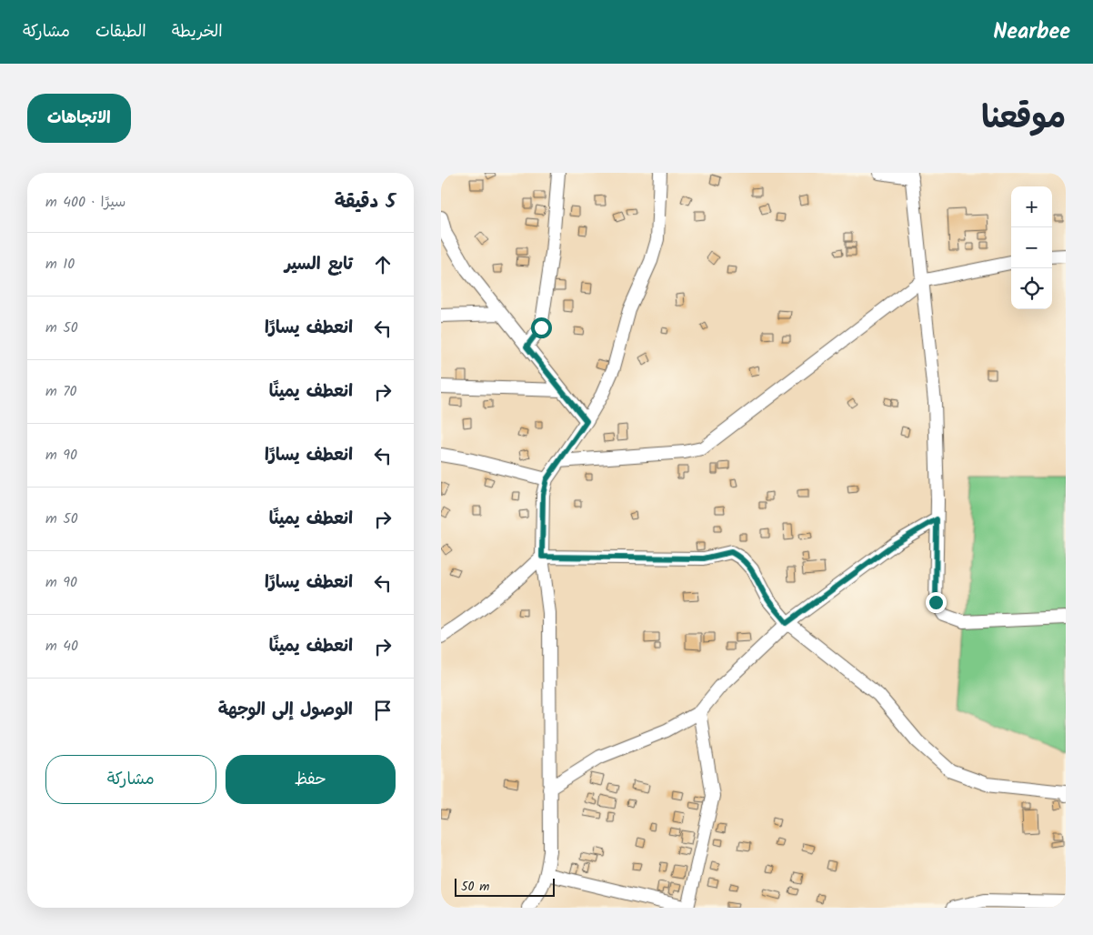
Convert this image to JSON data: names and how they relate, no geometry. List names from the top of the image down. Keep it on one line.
{"scale_bar":"50 m","page":{"header":"Nearbee","nav":["الخريطة","الطبقات","مشاركة"],"title":"موقعنا","buttons":["الاتجاهات",["حفظ","مشاركة"]],"heading":["5 دقيقة","سيرًا · 400 m"],"map_buttons":["+","−"],"list":[["تابع السير","10 m"],["انعطف يسارًا","50 m"],["انعطف يمينًا","70 m"],["انعطف يسارًا","90 m"],["انعطف يمينًا","50 m"],["انعطف يسارًا","90 m"],["انعطف يمينًا","40 m"],"الوصول إلى الوجهة"],"scale":"50 m"}}
